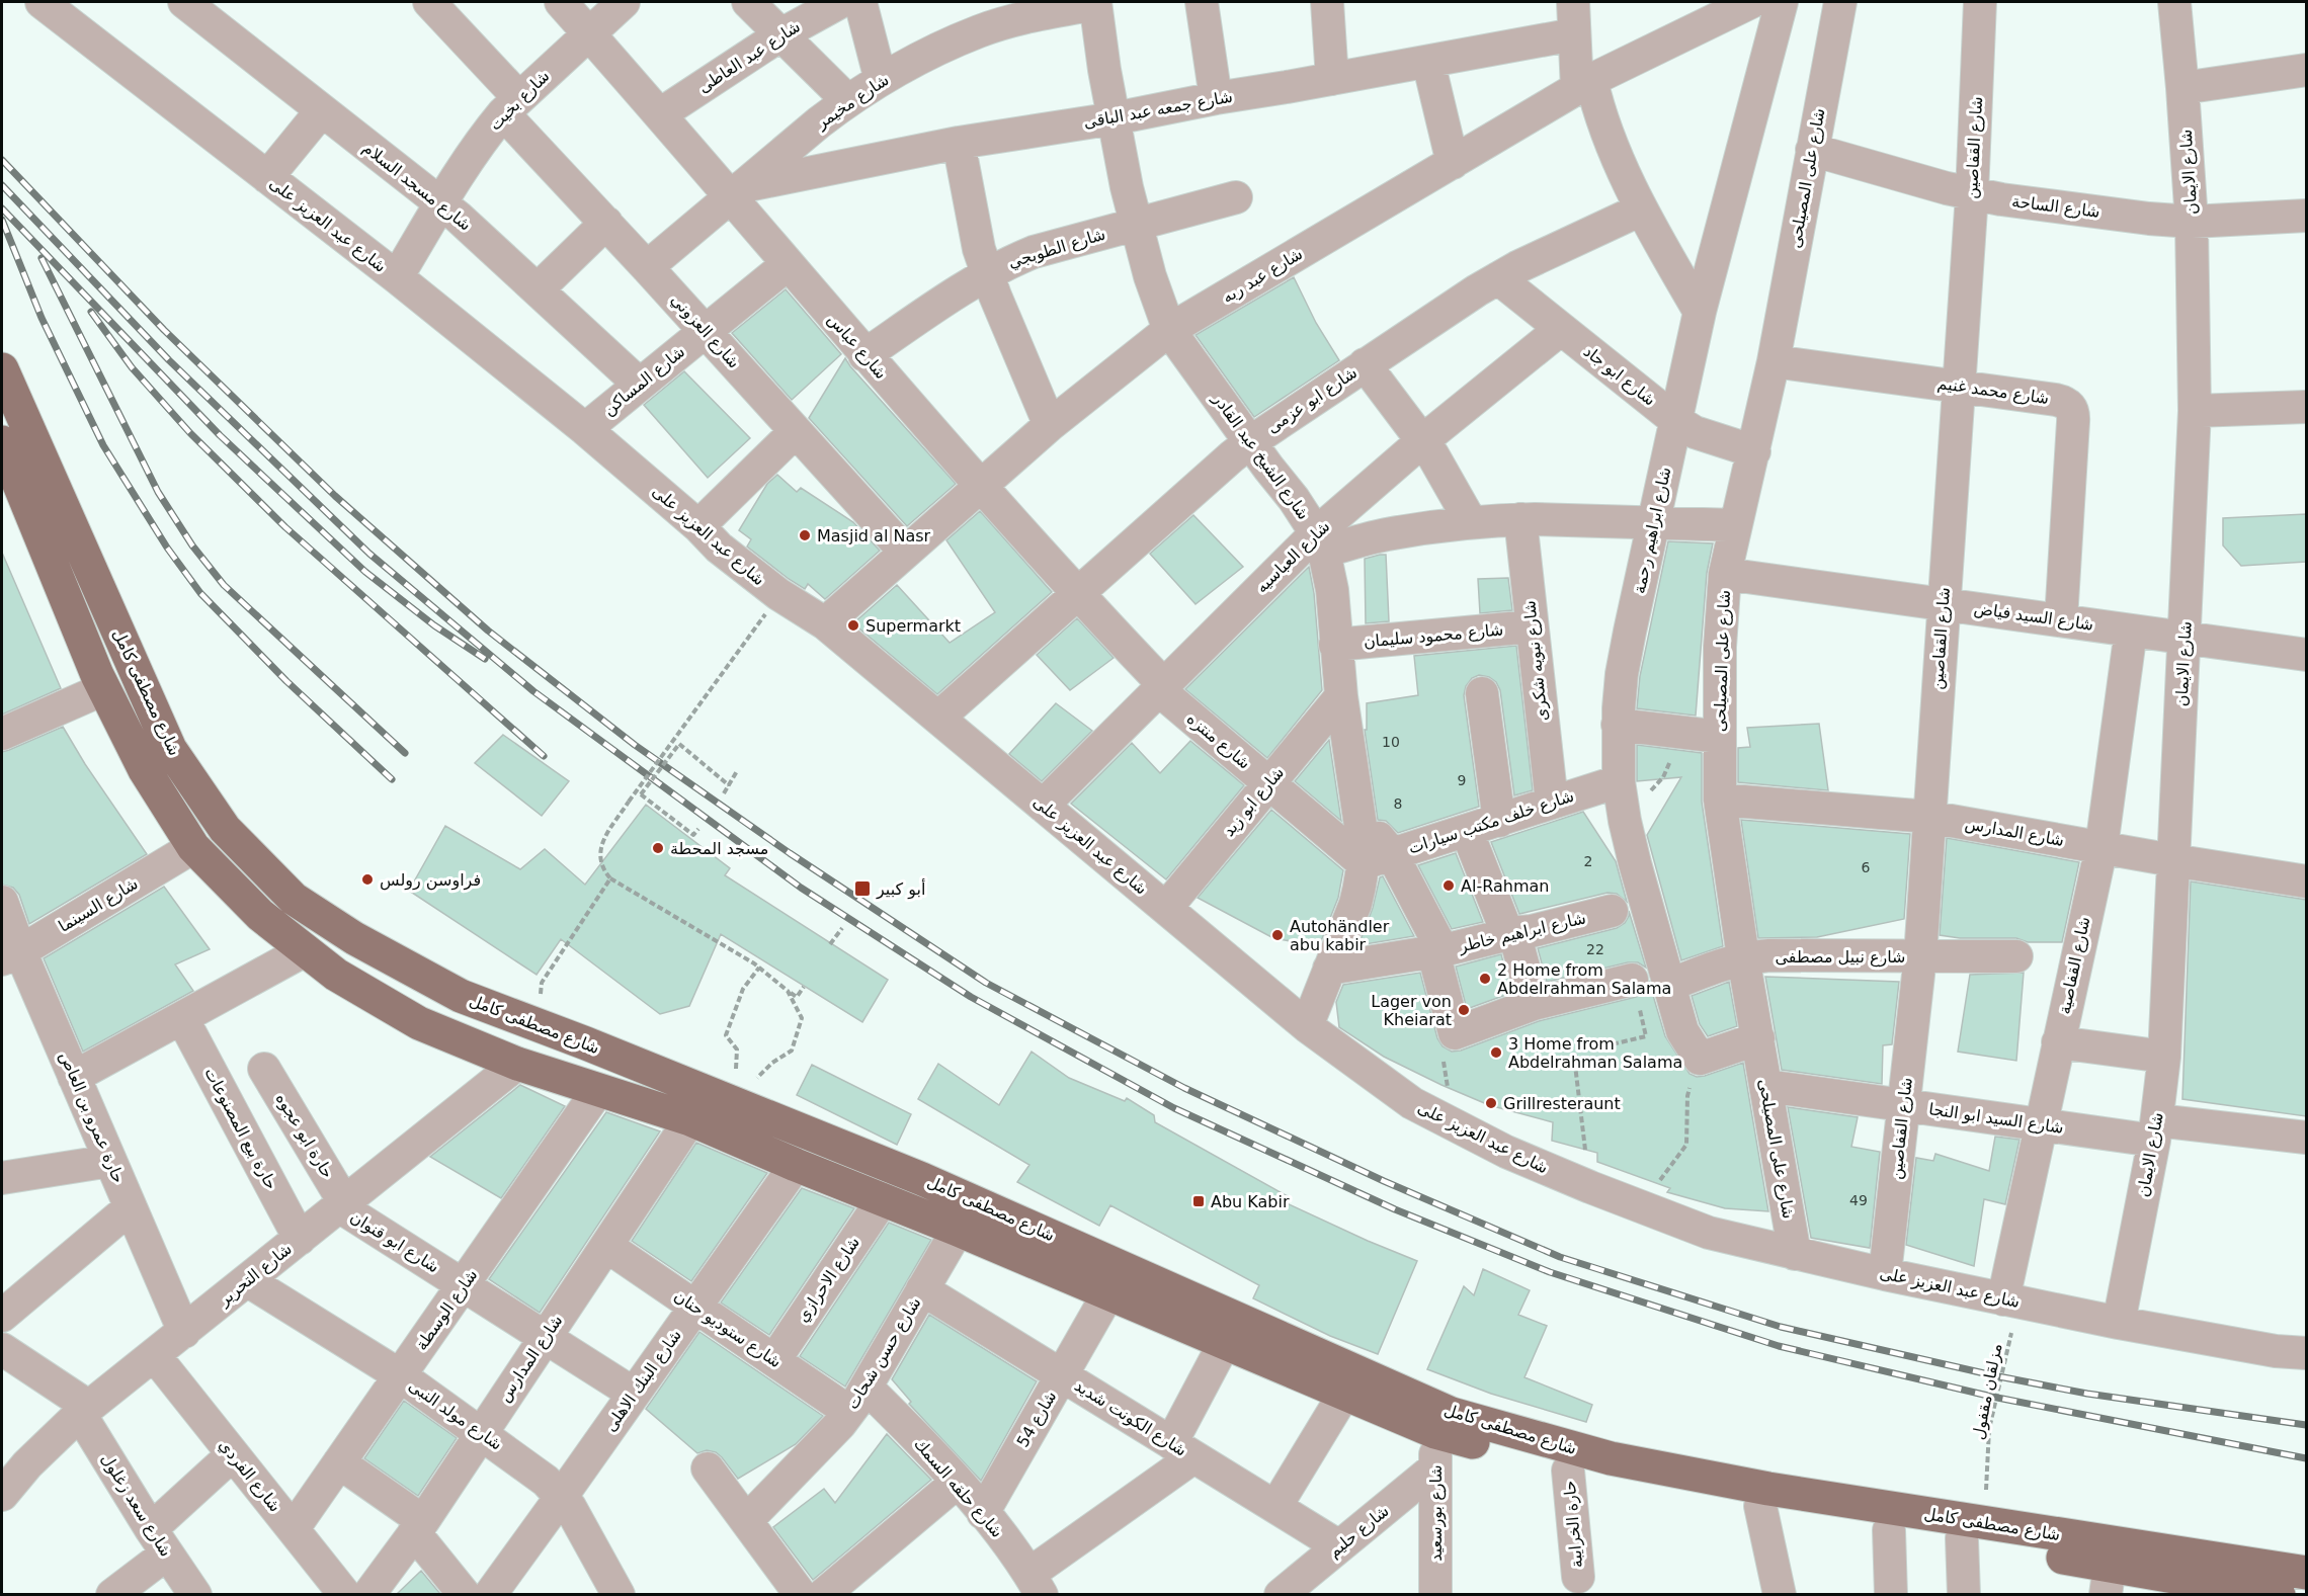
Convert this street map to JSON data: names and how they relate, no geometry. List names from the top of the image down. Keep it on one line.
{"streets":{"main road":["شارع مصطفى كامل"],"street":["شارع عبد العاطى","شارع بخيت","شارع مخيمر","شارع جمعه عبد الباقى","شارع القفاصين","شارع الايمان","شارع على المصيلحى","شارع مسجد السلام","شارع الساحة","شارع عبد العزيز على","شارع الطوبجي","شارع عبد ربه","شارع العزوني","شارع عباس","شارع ابو جاد","شارع المساكن","شارع محمد غنيم","شارع ابو عزمى","شارع الشيخ عبد القادر","شارع ابراهيم رحمة","شارع العباسيه","شارع السيد فياض","شارع محمود سليمان","شارع نبويه شكرى","شارع منتزه","شارع ابو زيد","شارع خلف مكتب سيارات","شارع المدارس","شارع السينما","شارع ابراهيم خاطر","شارع نبيل مصطفى","شارع القفاصية","حارة عمرو بن العاص","شارع السيد ابو النجا","حارة بيع المصنوعات","حارة ابو عجوه","شارع ابو قنوان","شارع التحرير","شارع الاحرازي","شارع الوسطة","شارع ستوديو حنان","شارع حسن شحات","شارع البنك الاهلى","شارع مولد النبى","شارع الكونت شديد","شارع 54","شارع الفردي","شارع حلقه السمك","شارع سعد زغلول","شارع بورسعيد","حارة الخرايبة","شارع حليم"],"path":["مزلقان مقفول"]},"crossings":[["شارع عبد العاطى","شارع عباس"],["شارع بخيت","شارع مسجد السلام"],["شارع بخيت","شارع عبد العزيز على"],["شارع بخيت","شارع العزوني"],["شارع بخيت","شارع عباس"],["شارع مخيمر","شارع جمعه عبد الباقى"],["شارع مخيمر","شارع العزوني"],["شارع مخيمر","شارع عباس"],["شارع مخيمر","شارع الشيخ عبد القادر"],["شارع جمعه عبد الباقى","شارع عباس"],["شارع جمعه عبد الباقى","شارع الشيخ عبد القادر"],["شارع القفاصين","شارع الساحة"],["شارع القفاصين","شارع عبد العزيز على"],["شارع القفاصين","شارع محمد غنيم"],["شارع القفاصين","شارع السيد فياض"],["شارع القفاصين","شارع المدارس"],["شارع القفاصين","شارع نبيل مصطفى"],["شارع القفاصين","شارع السيد ابو النجا"],["شارع الايمان","شارع الساحة"],["شارع الايمان","شارع عبد العزيز على"],["شارع الايمان","شارع السيد فياض"],["شارع الايمان","شارع المدارس"],["شارع الايمان","شارع السيد ابو النجا"],["شارع على المصيلحى","شارع الساحة"],["شارع على المصيلحى","شارع عبد العزيز على"],["شارع على المصيلحى","شارع ابو جاد"],["شارع على المصيلحى","شارع محمد غنيم"],["شارع على المصيلحى","شارع السيد فياض"],["شارع على المصيلحى","شارع المدارس"],["شارع على المصيلحى","شارع نبيل مصطفى"],["شارع على المصيلحى","شارع السيد ابو النجا"],["شارع مسجد السلام","شارع المساكن"],["شارع عبد العزيز على","شارع عبد ربه"],["شارع عبد العزيز على","شارع المساكن"],["شارع عبد العزيز على","شارع ابو عزمى"],["شارع عبد العزيز على","شارع الشيخ عبد القادر"],["شارع عبد العزيز على","شارع العباسيه"],["شارع عبد العزيز على","شارع ابو زيد"],["شارع عبد العزيز على","شارع القفاصية"],["شارع عبد العزيز على","مزلقان مقفول"],["شارع الطوبجي","شارع عباس"],["شارع الطوبجي","شارع الشيخ عبد القادر"],["شارع عبد ربه","شارع العزوني"],["شارع عبد ربه","شارع عباس"],["شارع عبد ربه","شارع الشيخ عبد القادر"],["شارع العزوني","شارع المساكن"],["شارع عباس","شارع المساكن"],["شارع عباس","شارع ابو عزمى"],["شارع عباس","شارع العباسيه"],["شارع عباس","شارع منتزه"],["شارع ابو جاد","شارع ابو عزمى"],["شارع ابو جاد","شارع ابراهيم رحمة"],["شارع ابو جاد","شارع العباسيه"],["شارع محمد غنيم","شارع السيد فياض"],["شارع ابو عزمى","شارع الشيخ عبد القادر"],["شارع الشيخ عبد القادر","شارع العباسيه"],["شارع الشيخ عبد القادر","شارع محمود سليمان"],["شارع الشيخ عبد القادر","شارع منتزه"],["شارع الشيخ عبد القادر","شارع ابو زيد"],["شارع الشيخ عبد القادر","شارع خلف مكتب سيارات"],["شارع الشيخ عبد القادر","شارع ابراهيم خاطر"],["شارع ابراهيم رحمة","شارع خلف مكتب سيارات"],["شارع ابراهيم رحمة","شارع نبيل مصطفى"],["شارع العباسيه","شارع منتزه"],["شارع السيد فياض","شارع القفاصية"],["شارع محمود سليمان","شارع نبويه شكرى"],["شارع نبويه شكرى","شارع خلف مكتب سيارات"],["شارع مصطفى كامل","شارع المدارس"],["شارع مصطفى كامل","شارع السينما"],["شارع مصطفى كامل","شارع التحرير"],["شارع مصطفى كامل","شارع الاحرازي"],["شارع مصطفى كامل","شارع الوسطة"],["شارع مصطفى كامل","شارع حسن شحات"],["شارع مصطفى كامل","شارع البنك الاهلى"],["شارع مصطفى كامل","مزلقان مقفول"],["شارع مصطفى كامل","شارع 54"],["شارع مصطفى كامل","شارع بورسعيد"],["شارع مصطفى كامل","حارة الخرايبة"],["شارع منتزه","شارع ابو زيد"],["شارع منتزه","شارع خلف مكتب سيارات"],["شارع المدارس","شارع القفاصية"],["شارع المدارس","شارع ابو قنوان"],["شارع المدارس","شارع ستوديو حنان"],["شارع المدارس","شارع مولد النبى"],["شارع السينما","حارة عمرو بن العاص"],["شارع القفاصية","شارع السيد ابو النجا"],["شارع القفاصية","مزلقان مقفول"],["حارة عمرو بن العاص","شارع التحرير"],["حارة بيع المصنوعات","شارع التحرير"],["حارة ابو عجوه","شارع ابو قنوان"],["حارة ابو عجوه","شارع التحرير"],["شارع ابو قنوان","شارع التحرير"],["شارع ابو قنوان","شارع الوسطة"],["شارع ابو قنوان","شارع البنك الاهلى"],["شارع التحرير","شارع مولد النبى"],["شارع التحرير","شارع الفردي"],["شارع التحرير","شارع سعد زغلول"],["شارع الاحرازي","شارع ستوديو حنان"],["شارع الوسطة","شارع مولد النبى"],["شارع الوسطة","شارع الفردي"],["شارع ستوديو حنان","شارع حسن شحات"],["شارع ستوديو حنان","شارع البنك الاهلى"],["شارع ستوديو حنان","شارع حلقه السمك"],["شارع حسن شحات","شارع الكونت شديد"],["شارع حسن شحات","شارع حلقه السمك"],["شارع البنك الاهلى","شارع مولد النبى"],["شارع الكونت شديد","شارع 54"],["شارع الكونت شديد","شارع حليم"],["شارع 54","شارع حلقه السمك"],["شارع بورسعيد","شارع حليم"]],"places":{"other":["Masjid al Nasr","Supermarkt","مسجد المحطة","فراوسن رولس","Al-Rahman","Autohändler abu kabir","2 Home from Abdelrahman Salama","Lager von Kheiarat","3 Home from Abdelrahman Salama","Grillresteraunt"],"transit":["أبو كبير","Abu Kabir"]},"house_numbers":["10","9","8","2","6","22","49"]}
